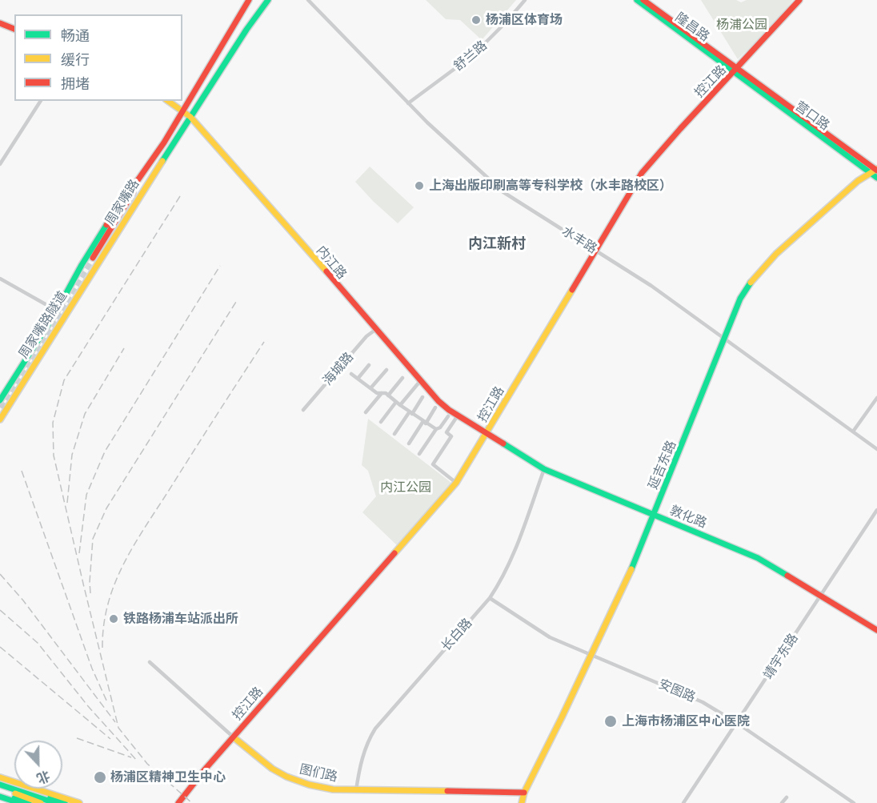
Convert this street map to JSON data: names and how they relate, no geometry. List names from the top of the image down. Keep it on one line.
{"streets":{"main road":["隆昌路","控江路","营口路","周家嘴路","内江路","周家嘴路隧道","延吉东路","敦化路","图们路"],"street":["舒兰路","水丰路","海城路","长白路","靖宇东路","安图路"]},"crossings":[["隆昌路","控江路"],["隆昌路","营口路"],["舒兰路","水丰路"],["控江路","营口路"],["控江路","水丰路"],["控江路","内江路"],["控江路","敦化路"],["控江路","图们路"],["营口路","延吉东路"],["周家嘴路","内江路"],["周家嘴路","周家嘴路隧道"],["水丰路","延吉东路"],["内江路","海城路"],["内江路","敦化路"],["延吉东路","敦化路"],["延吉东路","安图路"],["延吉东路","图们路"],["敦化路","长白路"],["敦化路","靖宇东路"],["长白路","安图路"],["长白路","图们路"],["靖宇东路","安图路"]],"districts":["内江新村"],"parks":["杨浦公园","内江公园"],"places":["杨浦区体育场","上海出版印刷高等专科学校（水丰路校区）","铁路杨浦车站派出所","上海市杨浦区中心医院","杨浦区精神卫生中心"],"legend":["畅通","缓行","拥堵"],"north":"bottom"}
